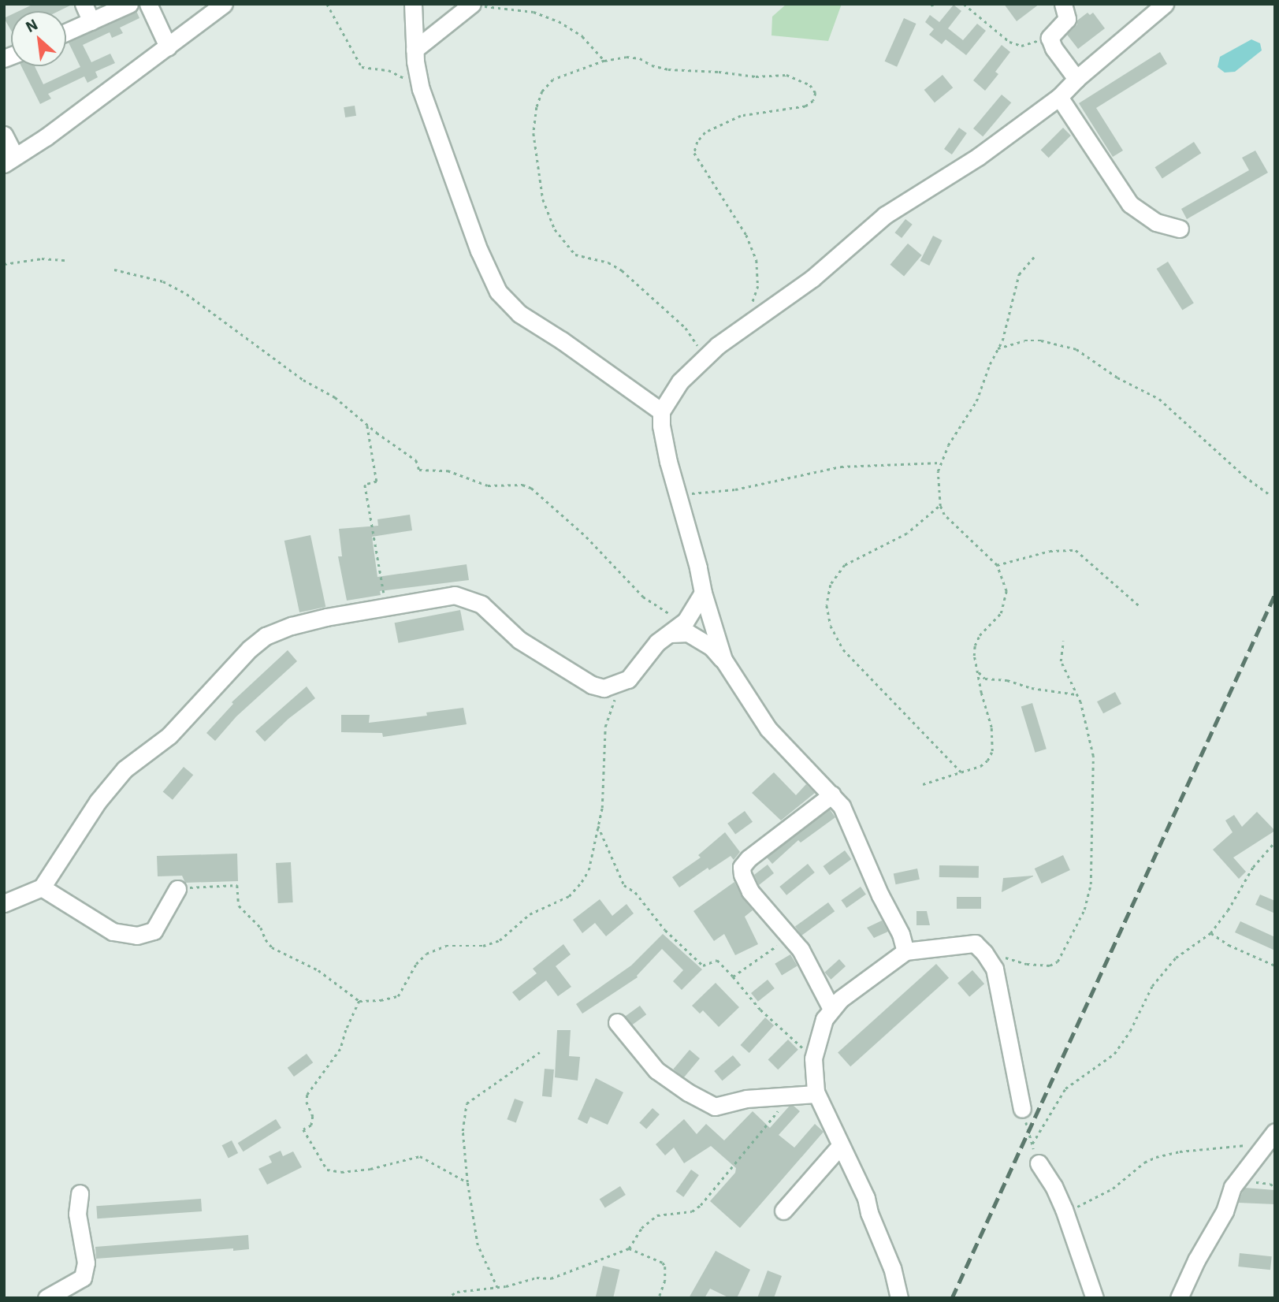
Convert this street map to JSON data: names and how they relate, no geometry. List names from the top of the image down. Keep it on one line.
{"north":"top left"}
